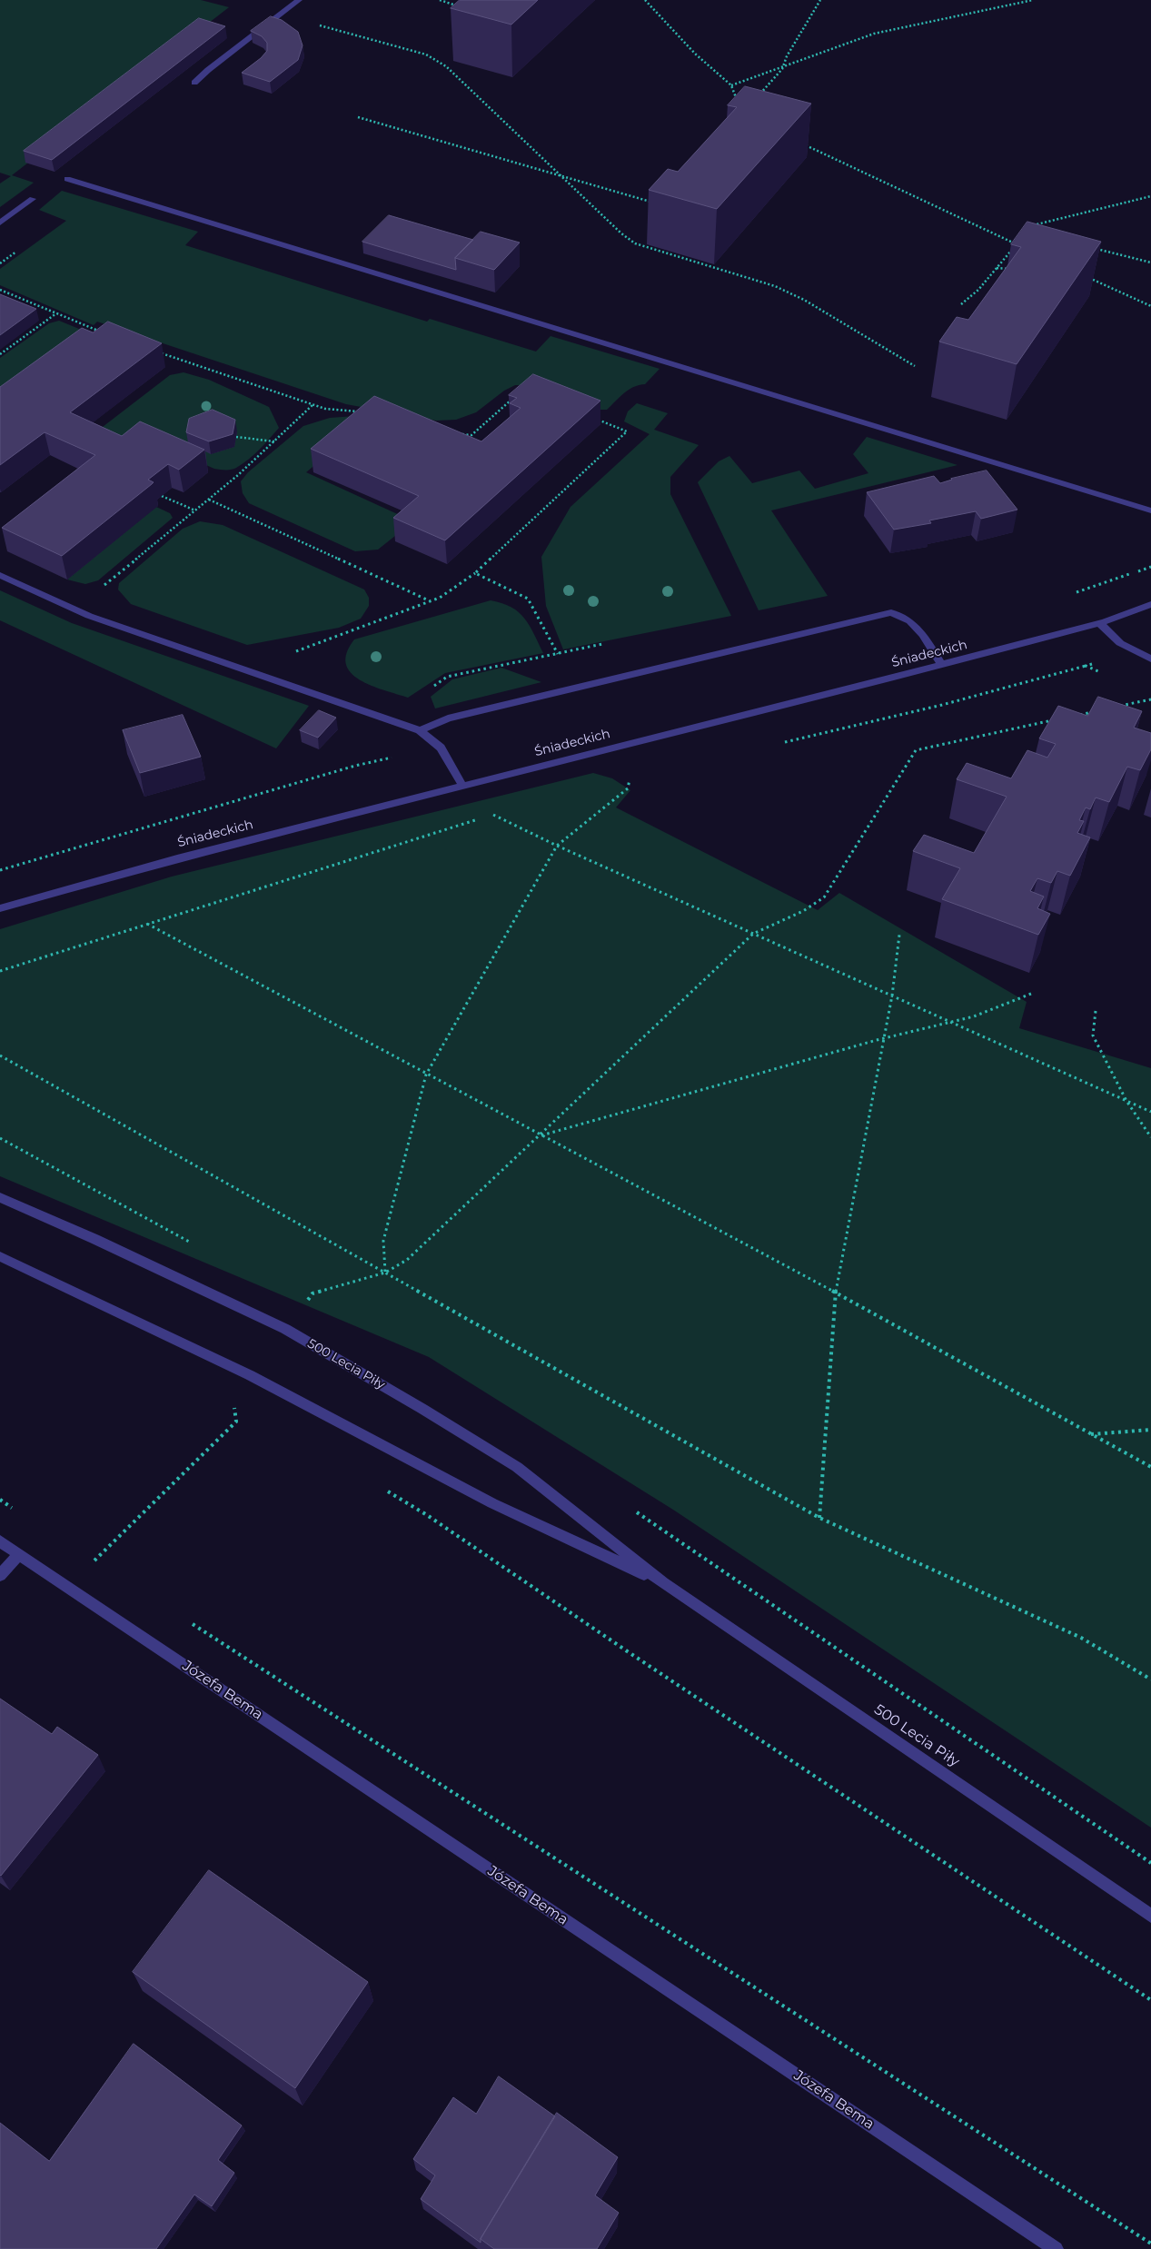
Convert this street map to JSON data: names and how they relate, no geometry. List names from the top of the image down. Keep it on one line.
{"streets":{"street":["Śniadeckich","500 Lecia Piły","Józefa Bema"]}}
